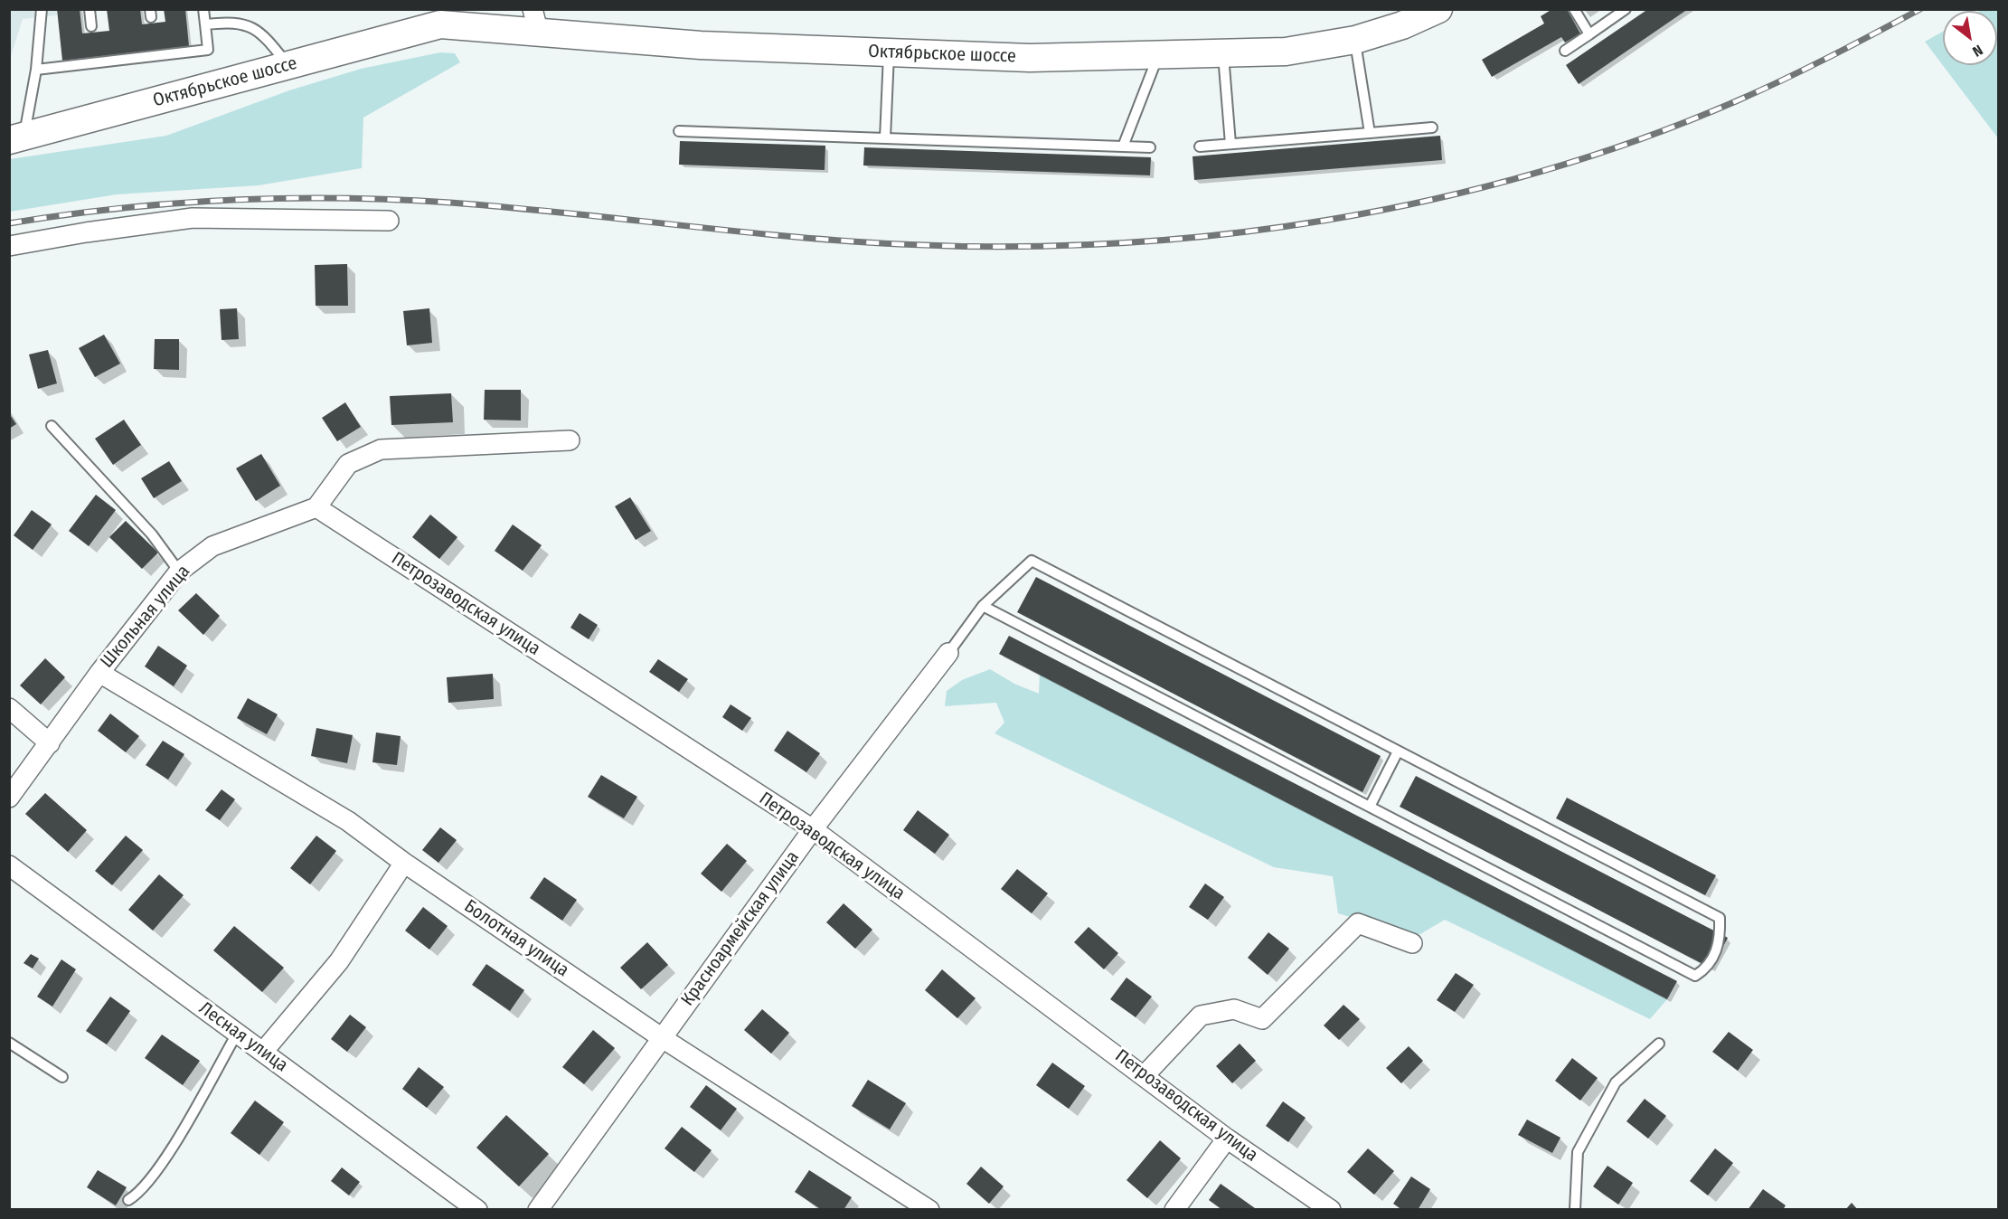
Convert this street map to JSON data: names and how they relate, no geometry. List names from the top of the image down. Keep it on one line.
{"streets":{"main road":["Октябрьское шоссе"],"street":["Петрозаводская улица","Школьная улица","Красноармейская улица","Болотная улица","Лесная улица"]},"crossings":[["Петрозаводская улица","Школьная улица"],["Петрозаводская улица","Красноармейская улица"],["Школьная улица","Болотная улица"],["Красноармейская улица","Болотная улица"]],"north":"bottom right"}
